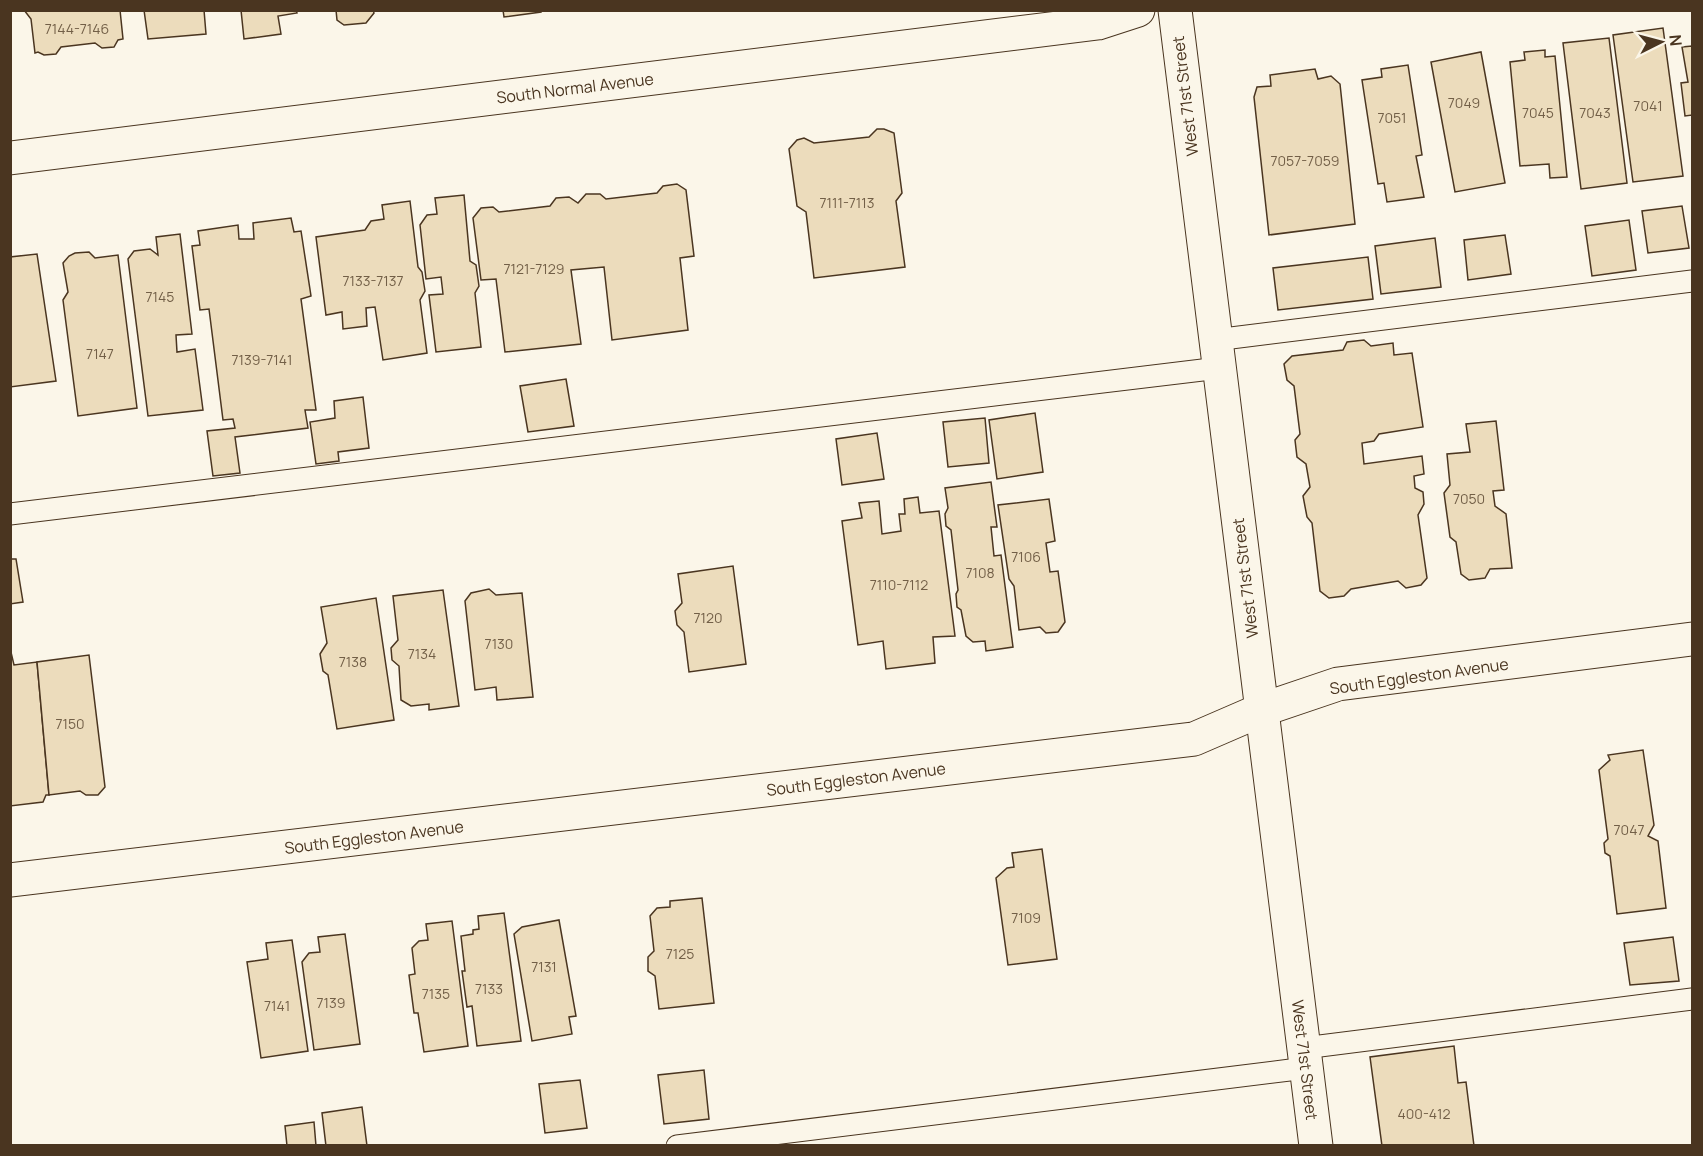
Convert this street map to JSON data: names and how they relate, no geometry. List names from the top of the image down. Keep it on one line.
{"streets":{"street":["South Normal Avenue","West 71st Street","South Eggleston Avenue"]},"crossings":[["West 71st Street","South Eggleston Avenue"]],"house_numbers":["7144-7146","7049","7041","7045","7043","7051","7057-7059","7111-7113","7121-7129","7133-7137","7145","7147","7139-7141","7050","7106","7108","7110-7112","7120","7130","7134","7138","7150","7047","7109","7125","7131","7133","7135","7139","7141","400-412"],"north":"right"}
